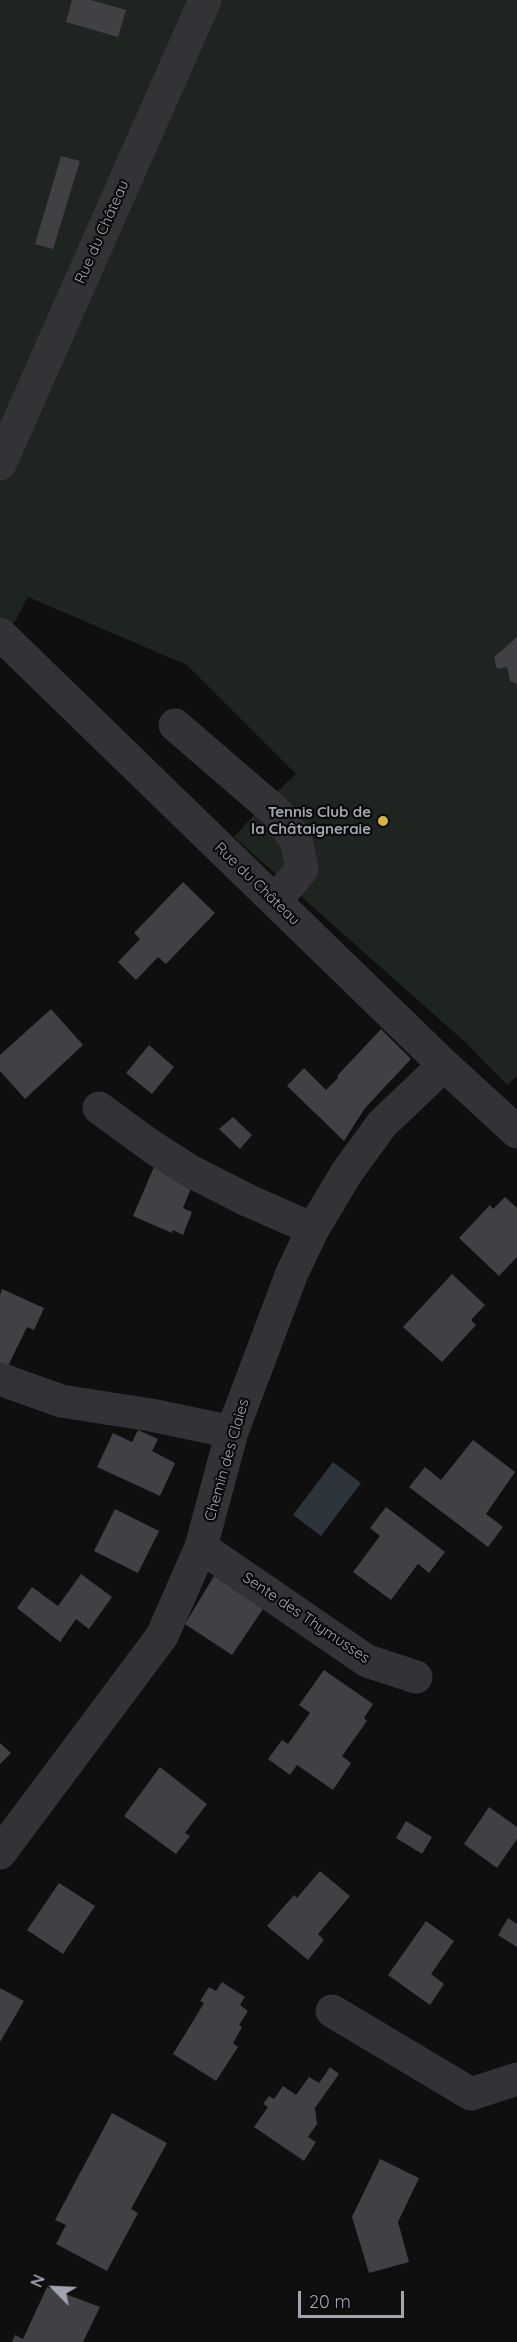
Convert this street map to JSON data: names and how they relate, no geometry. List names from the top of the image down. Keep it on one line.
{"streets":{"street":["Rue du Château","Chemin des Claies","Sente des Thymusses"]},"crossings":[["Rue du Château","Chemin des Claies"],["Chemin des Claies","Sente des Thymusses"]],"places":["Tennis Club de la Châtaigneraie"],"scale_bar":"20 m","north":"top left"}
